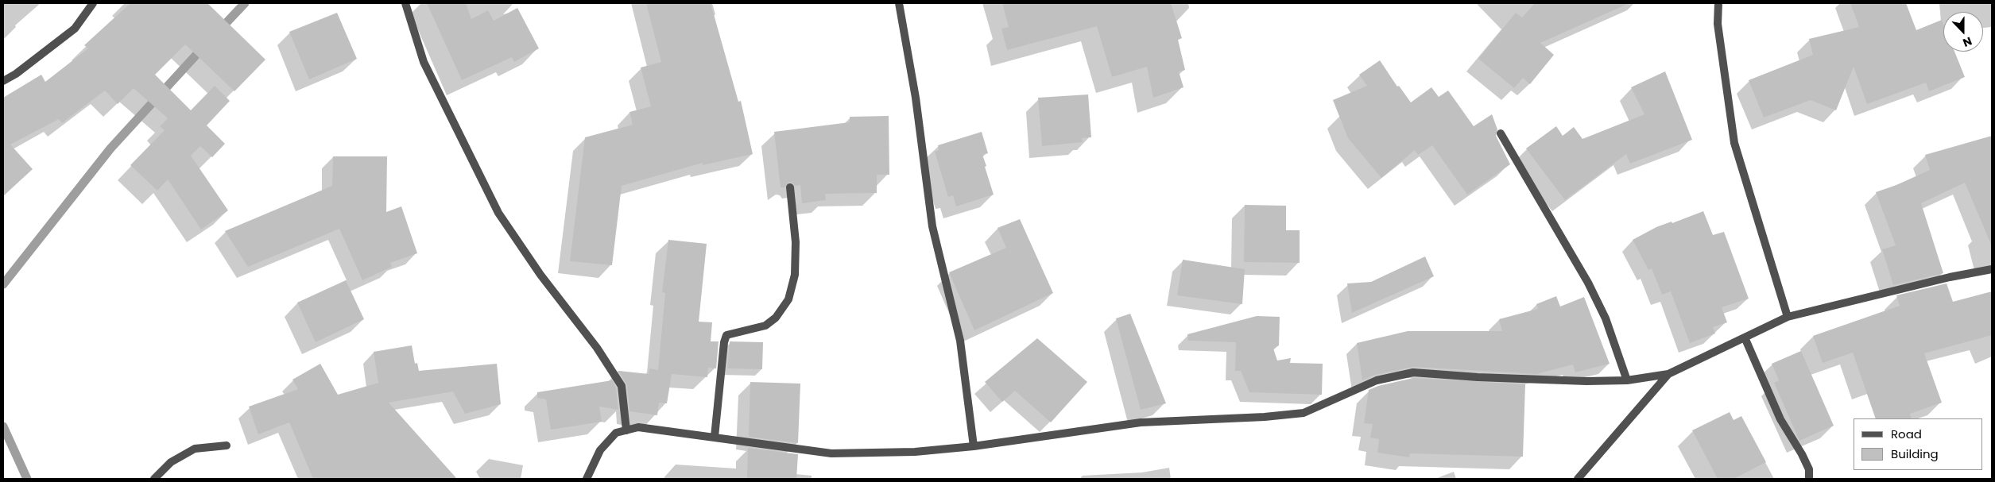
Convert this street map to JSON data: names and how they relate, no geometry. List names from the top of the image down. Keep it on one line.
{"legend":["Road","Building"],"north":"bottom"}
